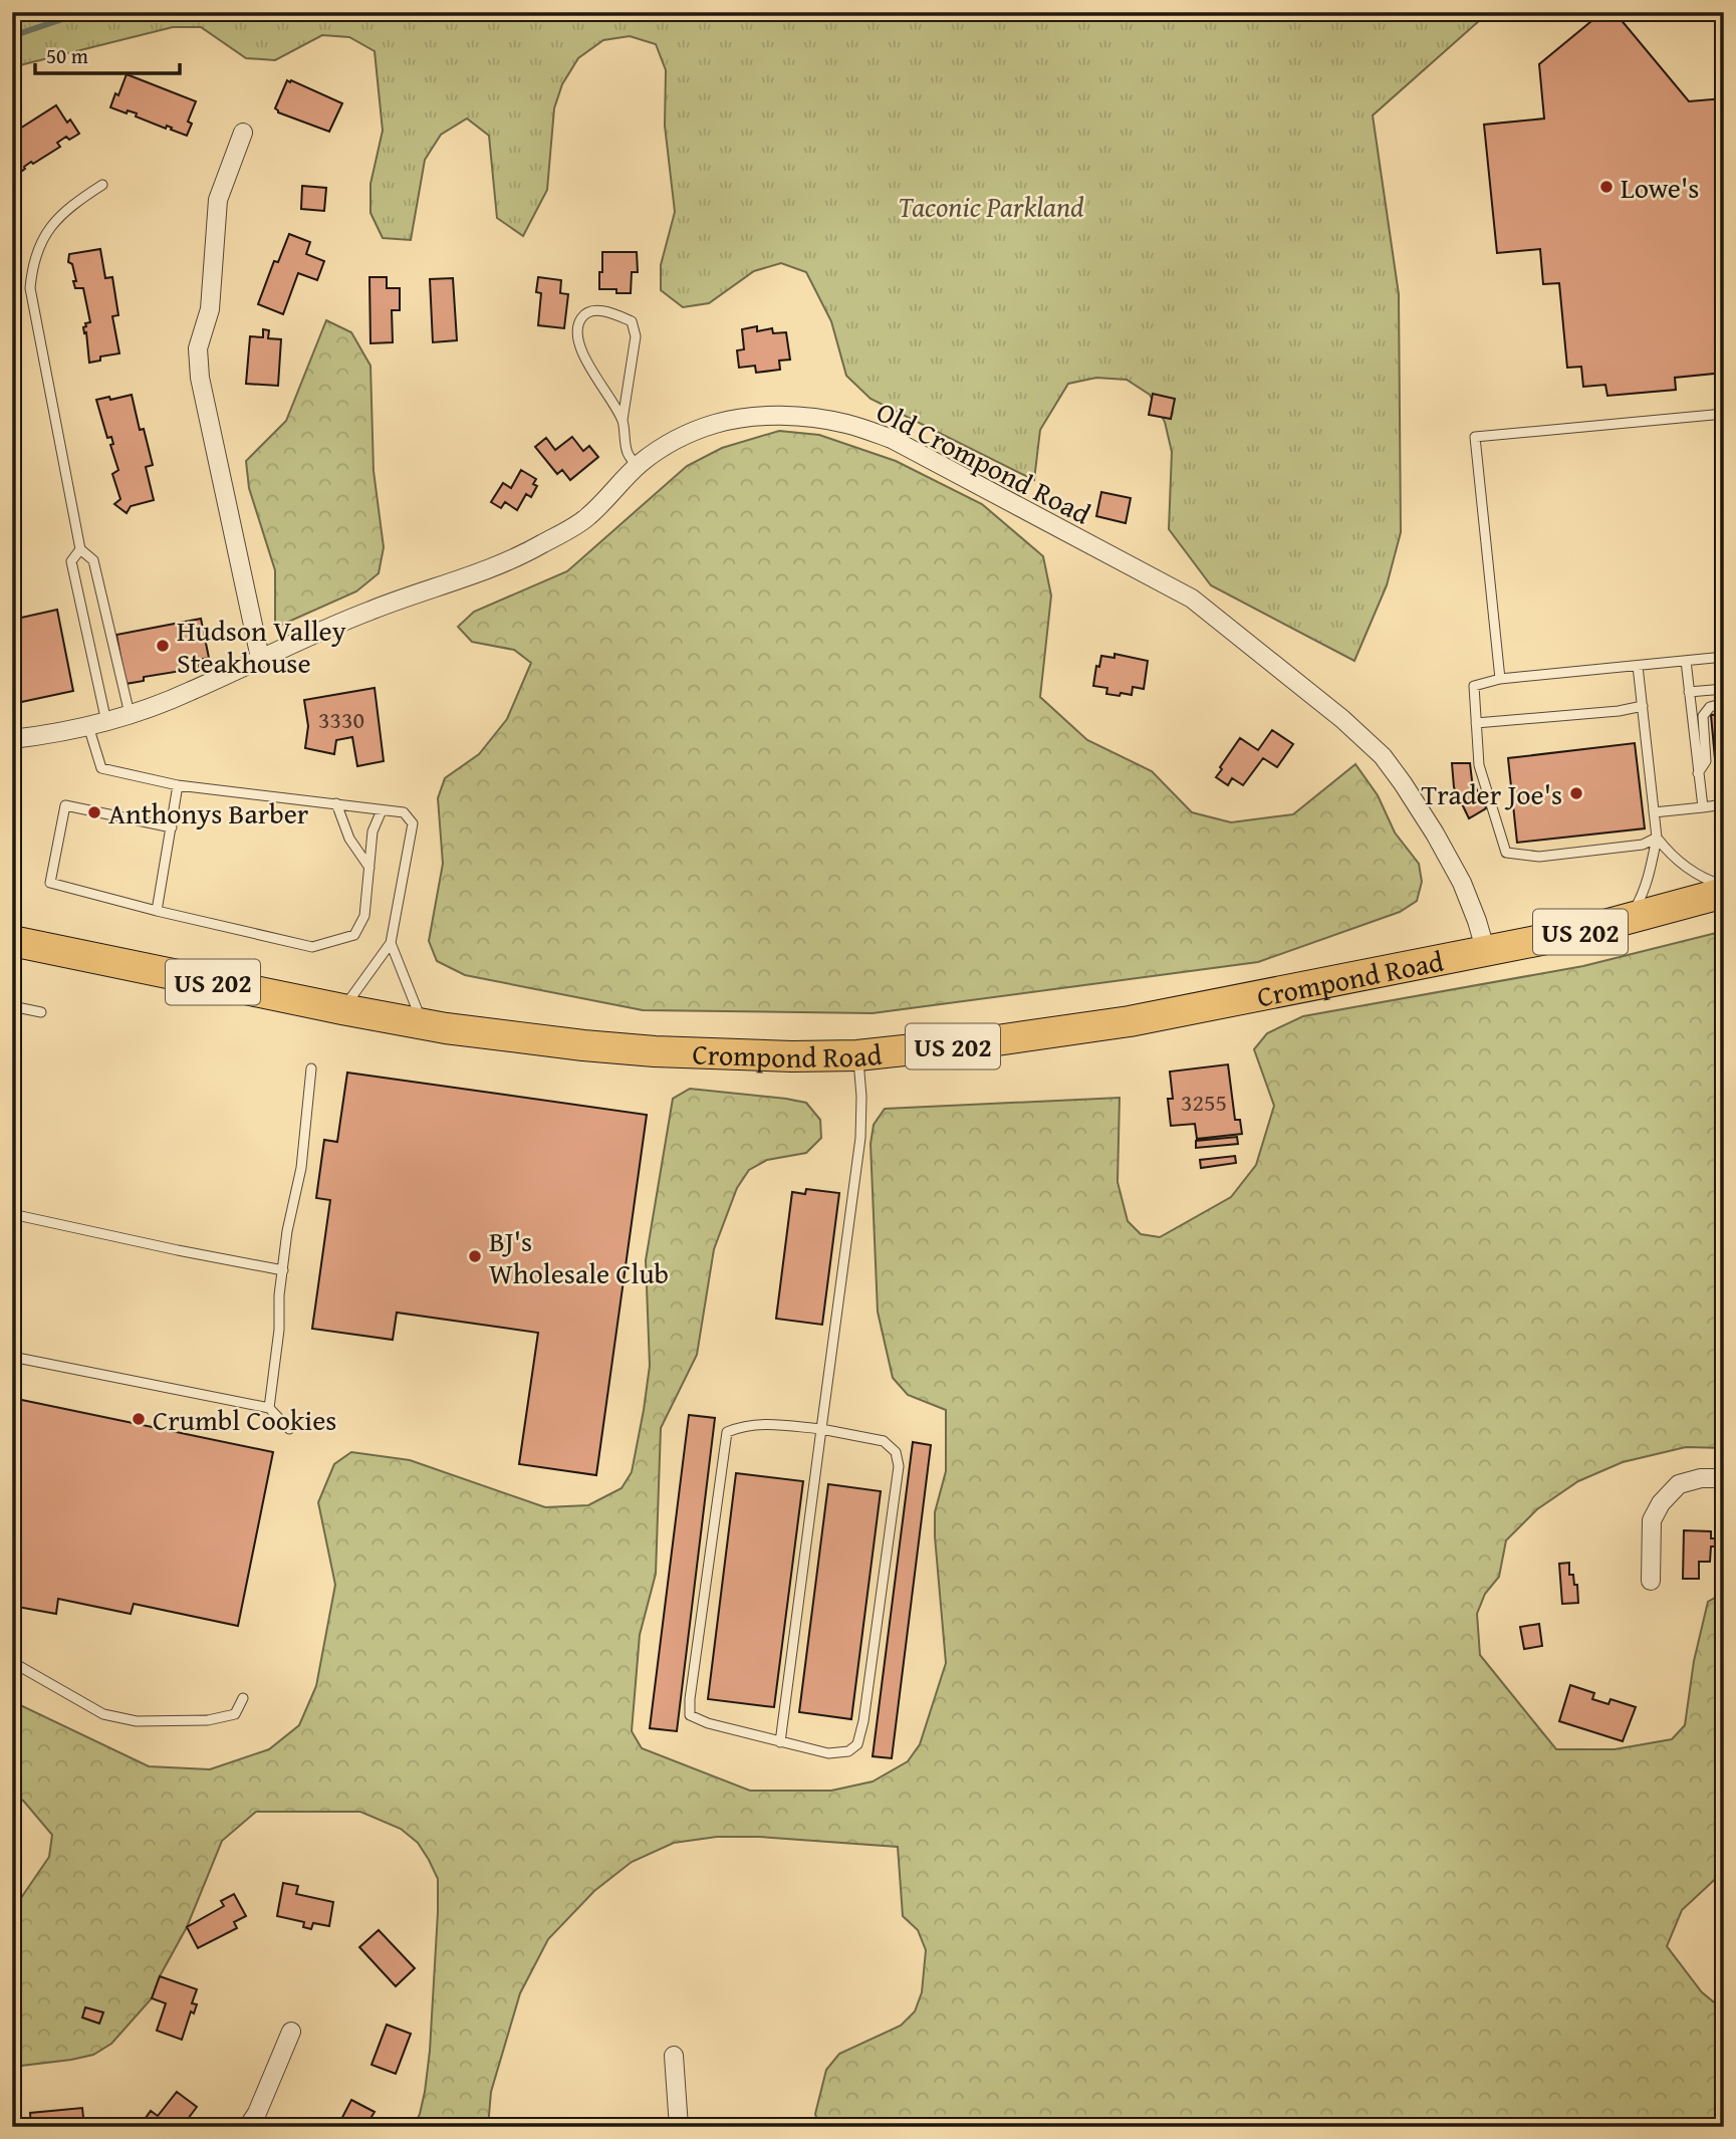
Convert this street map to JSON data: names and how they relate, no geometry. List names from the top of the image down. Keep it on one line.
{"streets":{"highway":["US 202","Crompond Road"],"street":["Old Crompond Road"]},"crossings":[["Old Crompond Road","Crompond Road"]],"parks":["Taconic Parkland"],"places":["Lowe's","Hudson Valley Steakhouse","Trader Joe's","Anthonys Barber","BJ's Wholesale Club","Crumbl Cookies"],"house_numbers":["3330","3255"],"scale_bar":"50 m"}
